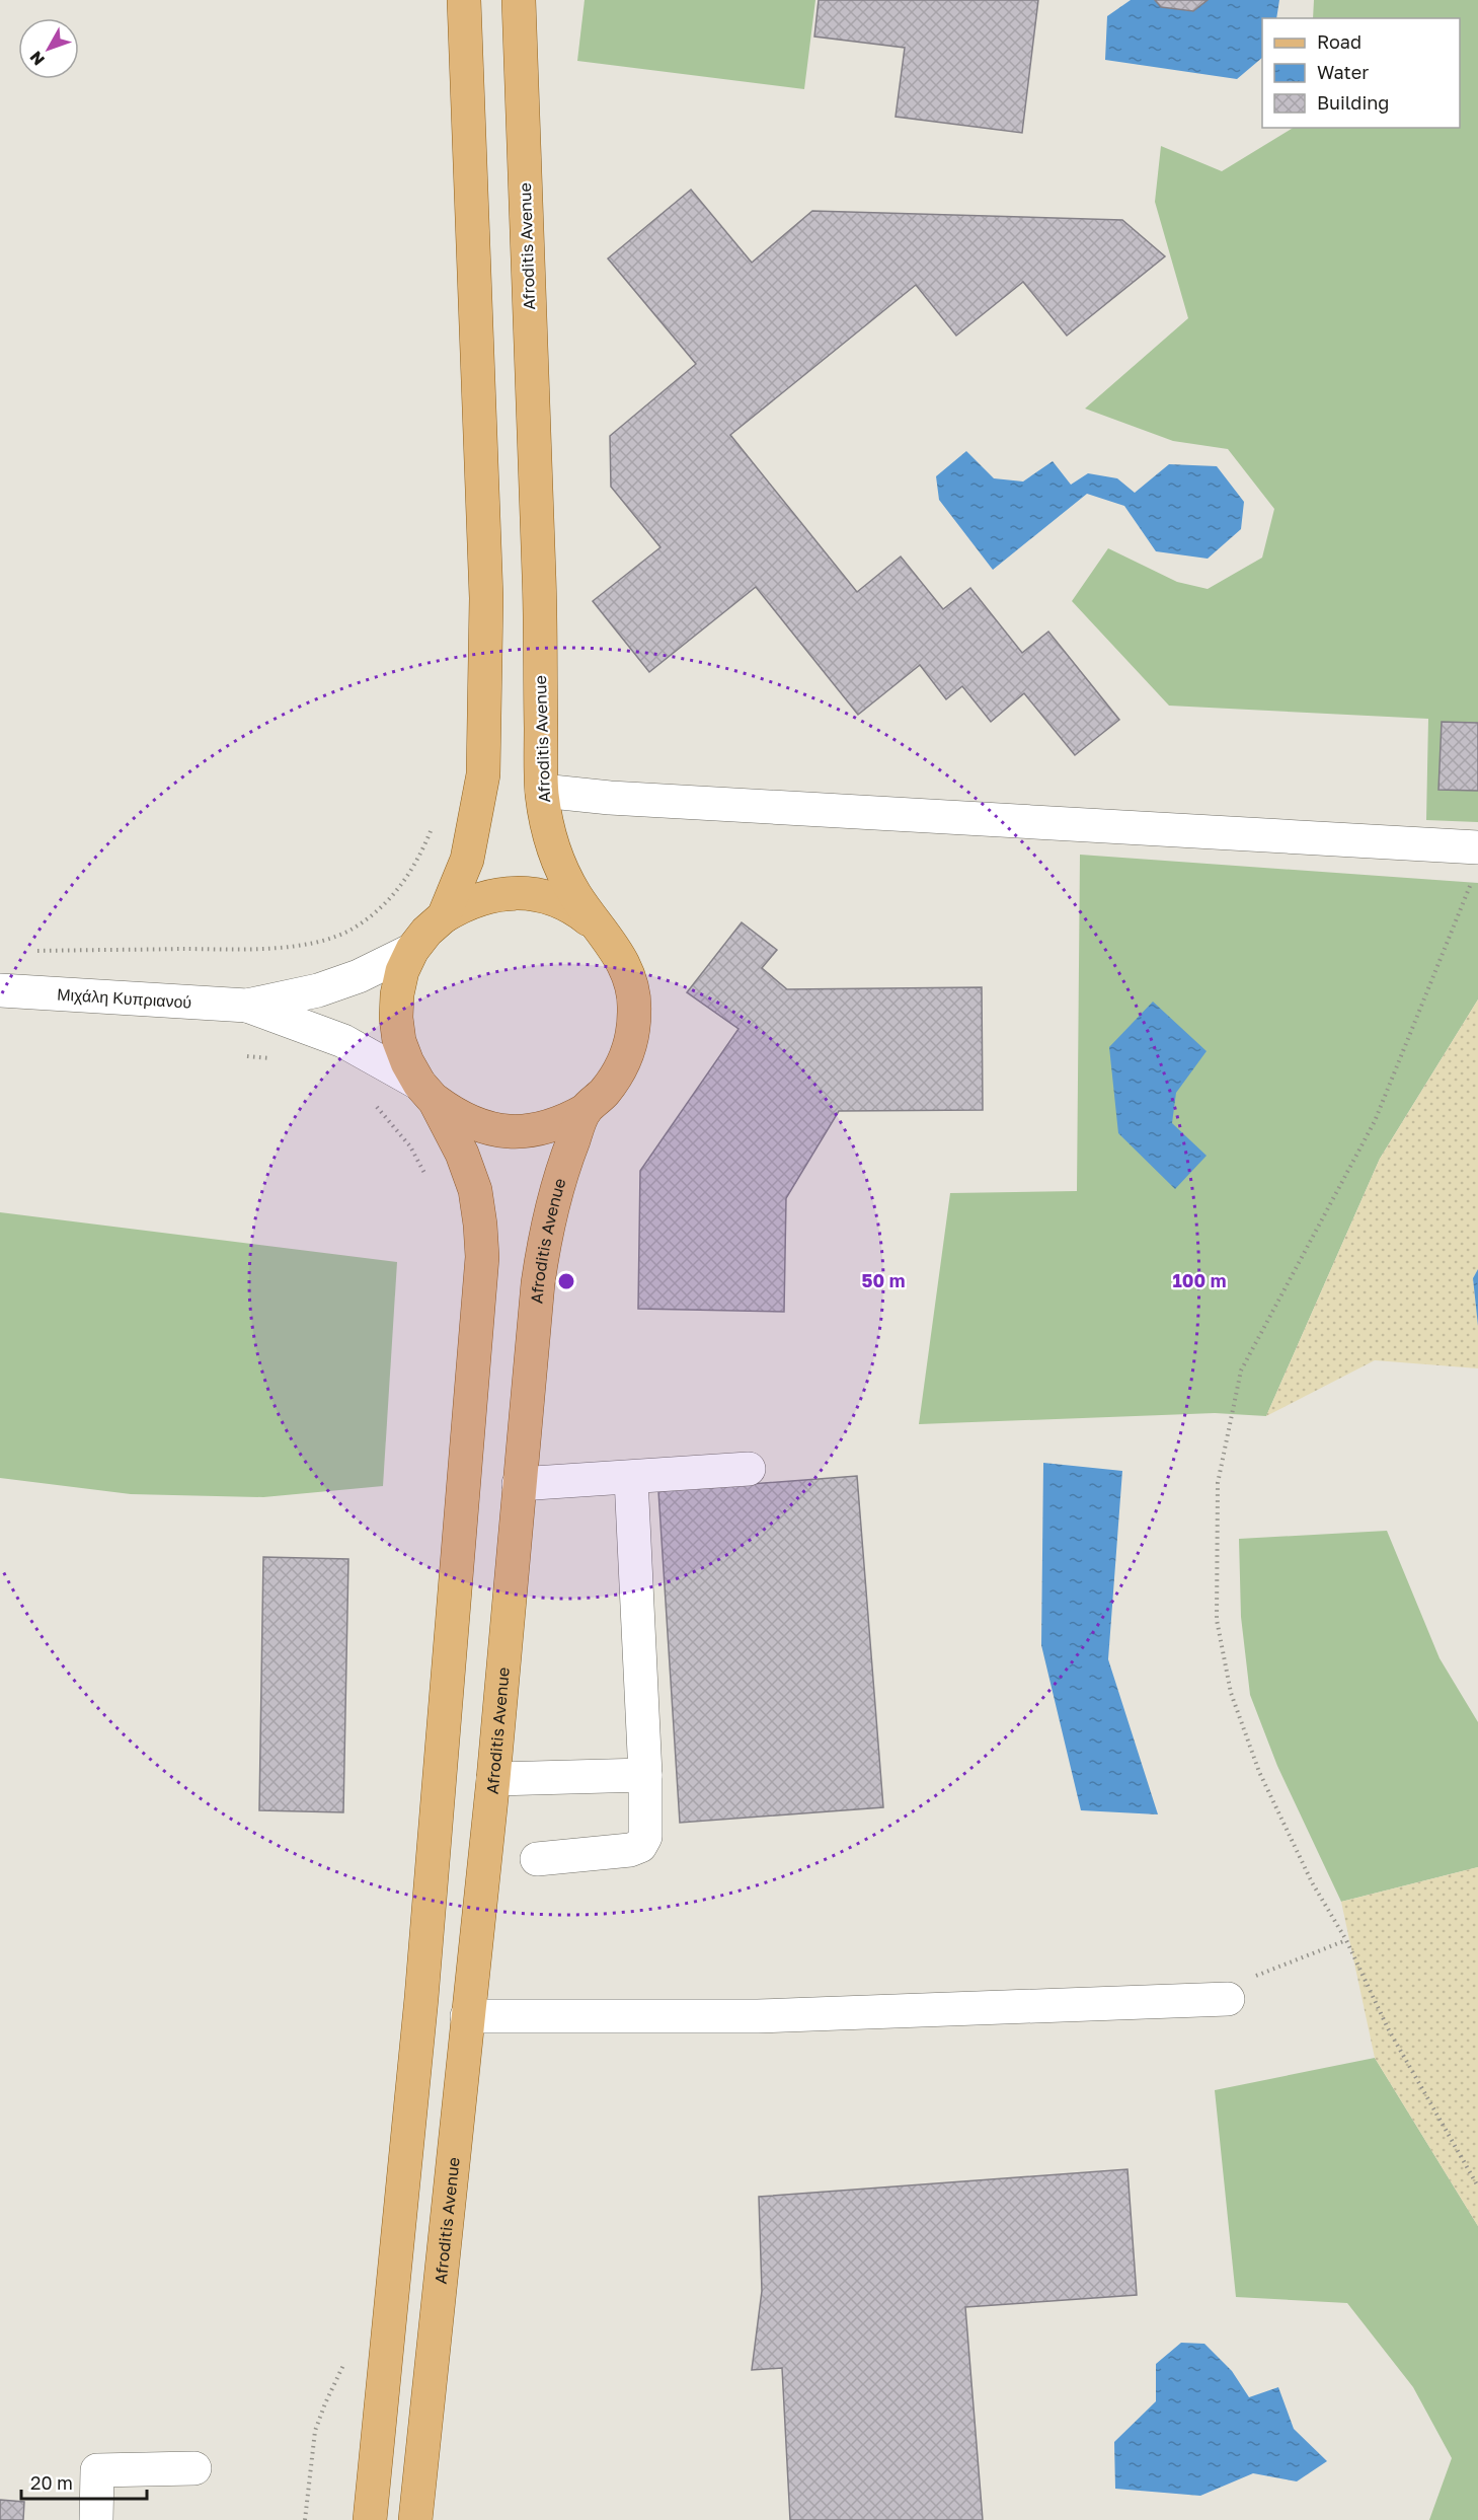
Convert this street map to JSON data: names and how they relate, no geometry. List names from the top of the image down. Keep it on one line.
{"streets":{"main road":["Afroditis Avenue"],"street":["Μιχάλη Κυπριανού"]},"legend":["Road","Water","Building"],"scale_bar":"20 m","north":"bottom left","rings":["50 m","100 m"]}
